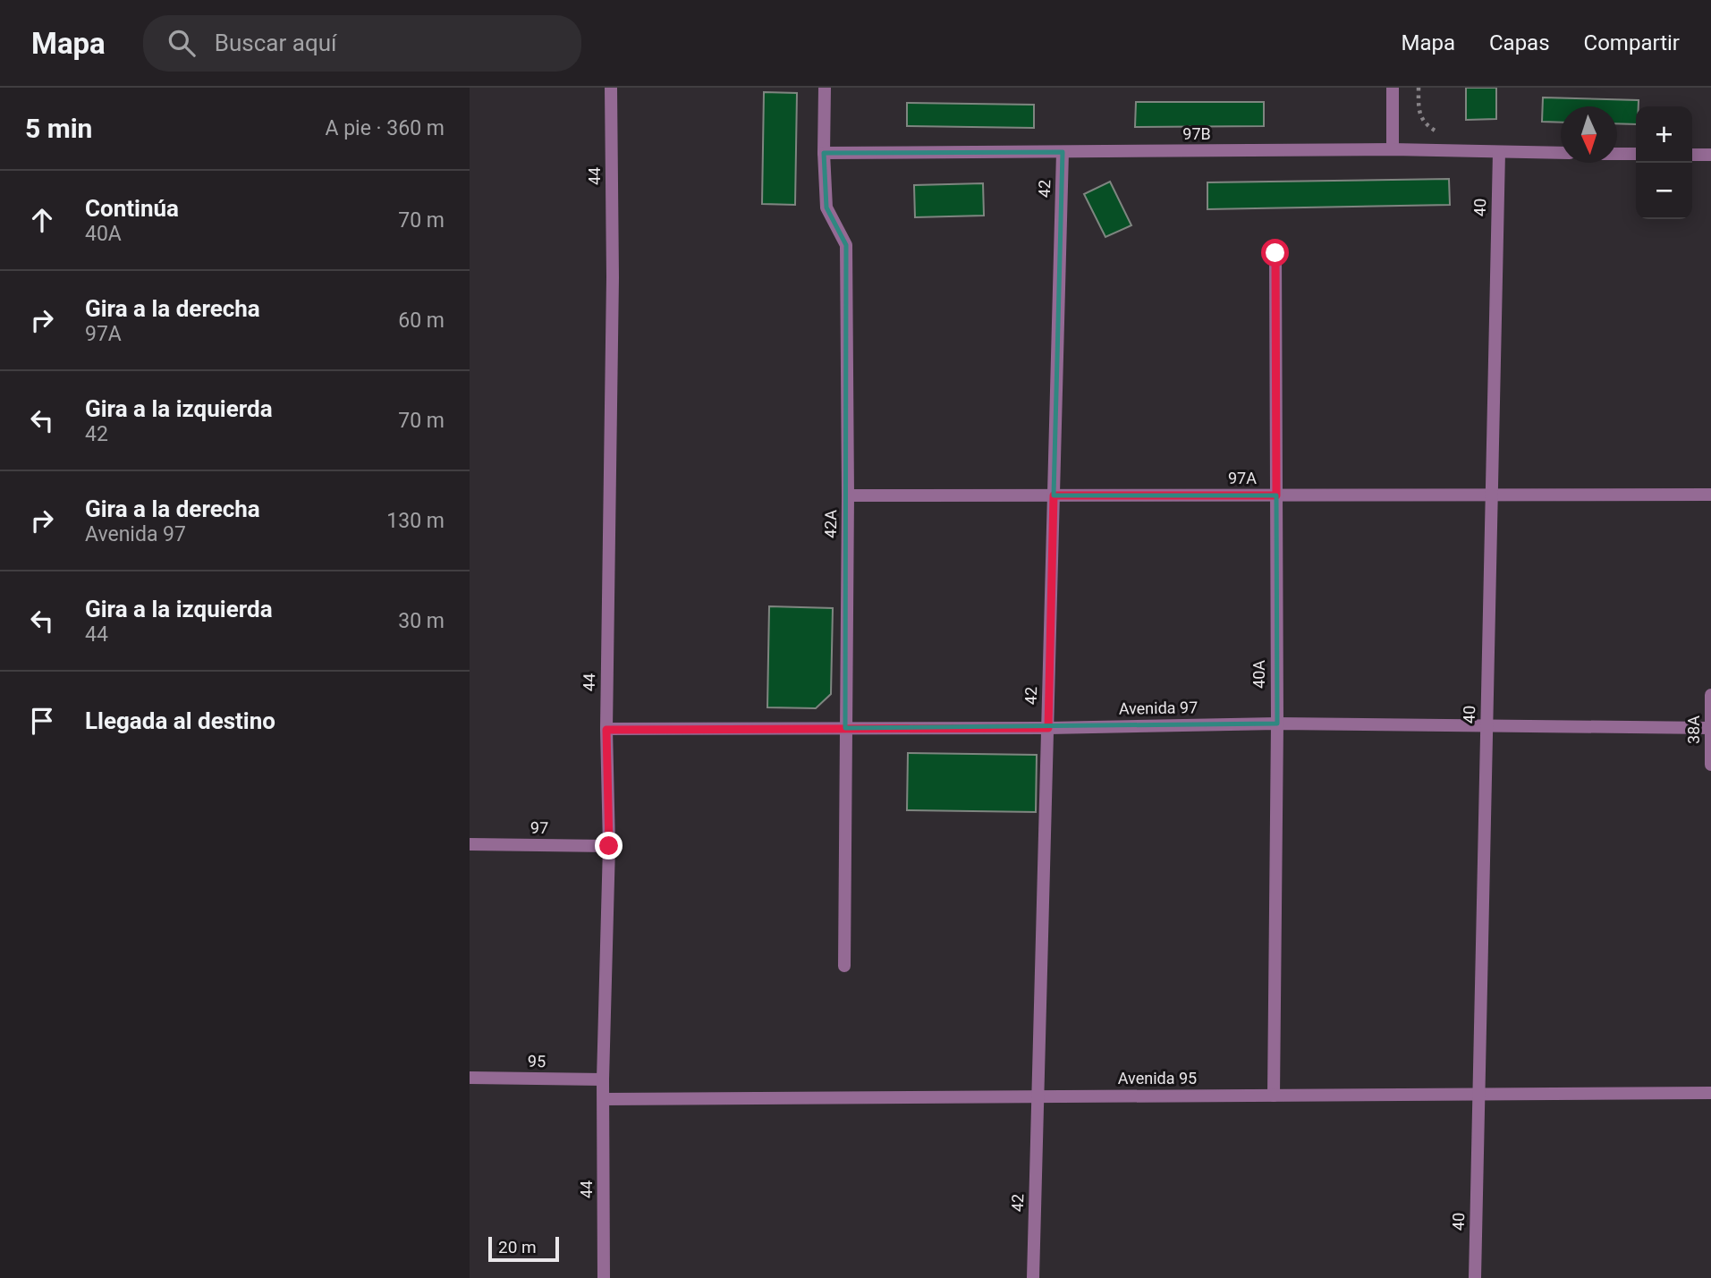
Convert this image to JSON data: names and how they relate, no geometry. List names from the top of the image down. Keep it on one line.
{"streets":{"street":["97B","44","42","40","97A","42A","40A","Avenida 97","38A","97","95","Avenida 95"]},"crossings":[["97B","42"],["97B","40"],["97B","42A"],["44","Avenida 97"],["44","97"],["44","95"],["44","Avenida 95"],["42","97A"],["42","Avenida 97"],["42","Avenida 95"],["40","97A"],["40","Avenida 97"],["40","Avenida 95"],["97A","42A"],["97A","40A"],["42A","Avenida 97"],["40A","Avenida 97"],["40A","Avenida 95"],["Avenida 97","38A"]],"scale_bar":"20 m","north":"bottom","page":{"header":"Mapa","search":"Buscar aquí","nav":["Mapa","Capas","Compartir"],"heading":["5 min","A pie · 360 m"],"map_buttons":["+","−"],"list":[["Continúa","40A","70 m"],["Gira a la derecha","97A","60 m"],["Gira a la izquierda","42","70 m"],["Gira a la derecha","Avenida 97","130 m"],["Gira a la izquierda","44","30 m"],"Llegada al destino"],"scale":"20 m"}}
